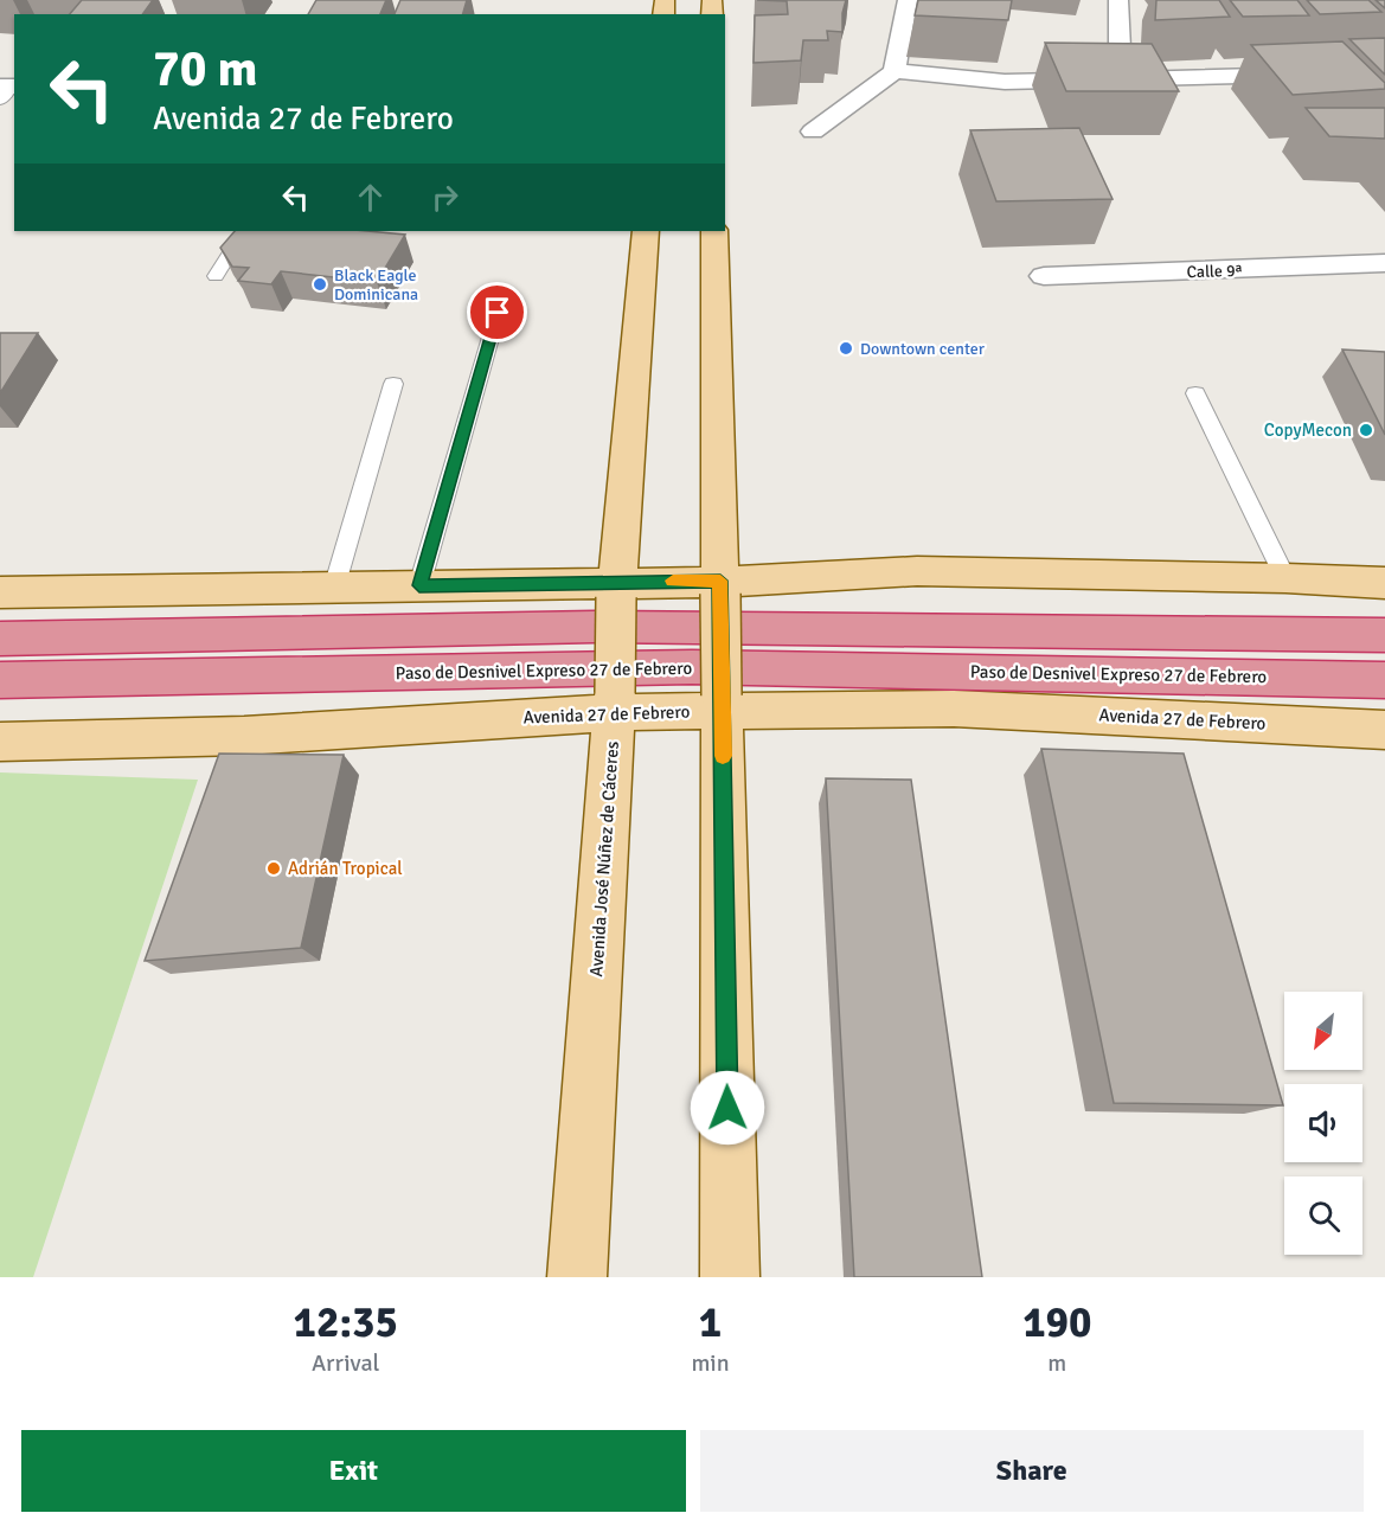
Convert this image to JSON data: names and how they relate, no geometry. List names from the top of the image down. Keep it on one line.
{"streets":{"highway":["Paso de Desnivel Expreso 27 de Febrero"],"main road":["Avenida 27 de Febrero","Avenida José Núñez de Cáceres"],"street":["Calle 9ª"]},"crossings":[["Avenida 27 de Febrero","Avenida José Núñez de Cáceres"]],"places":["Black Eagle Dominicana","Downtown center","CopyMecon","Adrián Tropical"],"north":"bottom left","page":{"turn":["70 m","Avenida 27 de Febrero"],"eta":["12:35","Arrival","1","min","190","m"],"buttons":["Exit","Share"]}}
